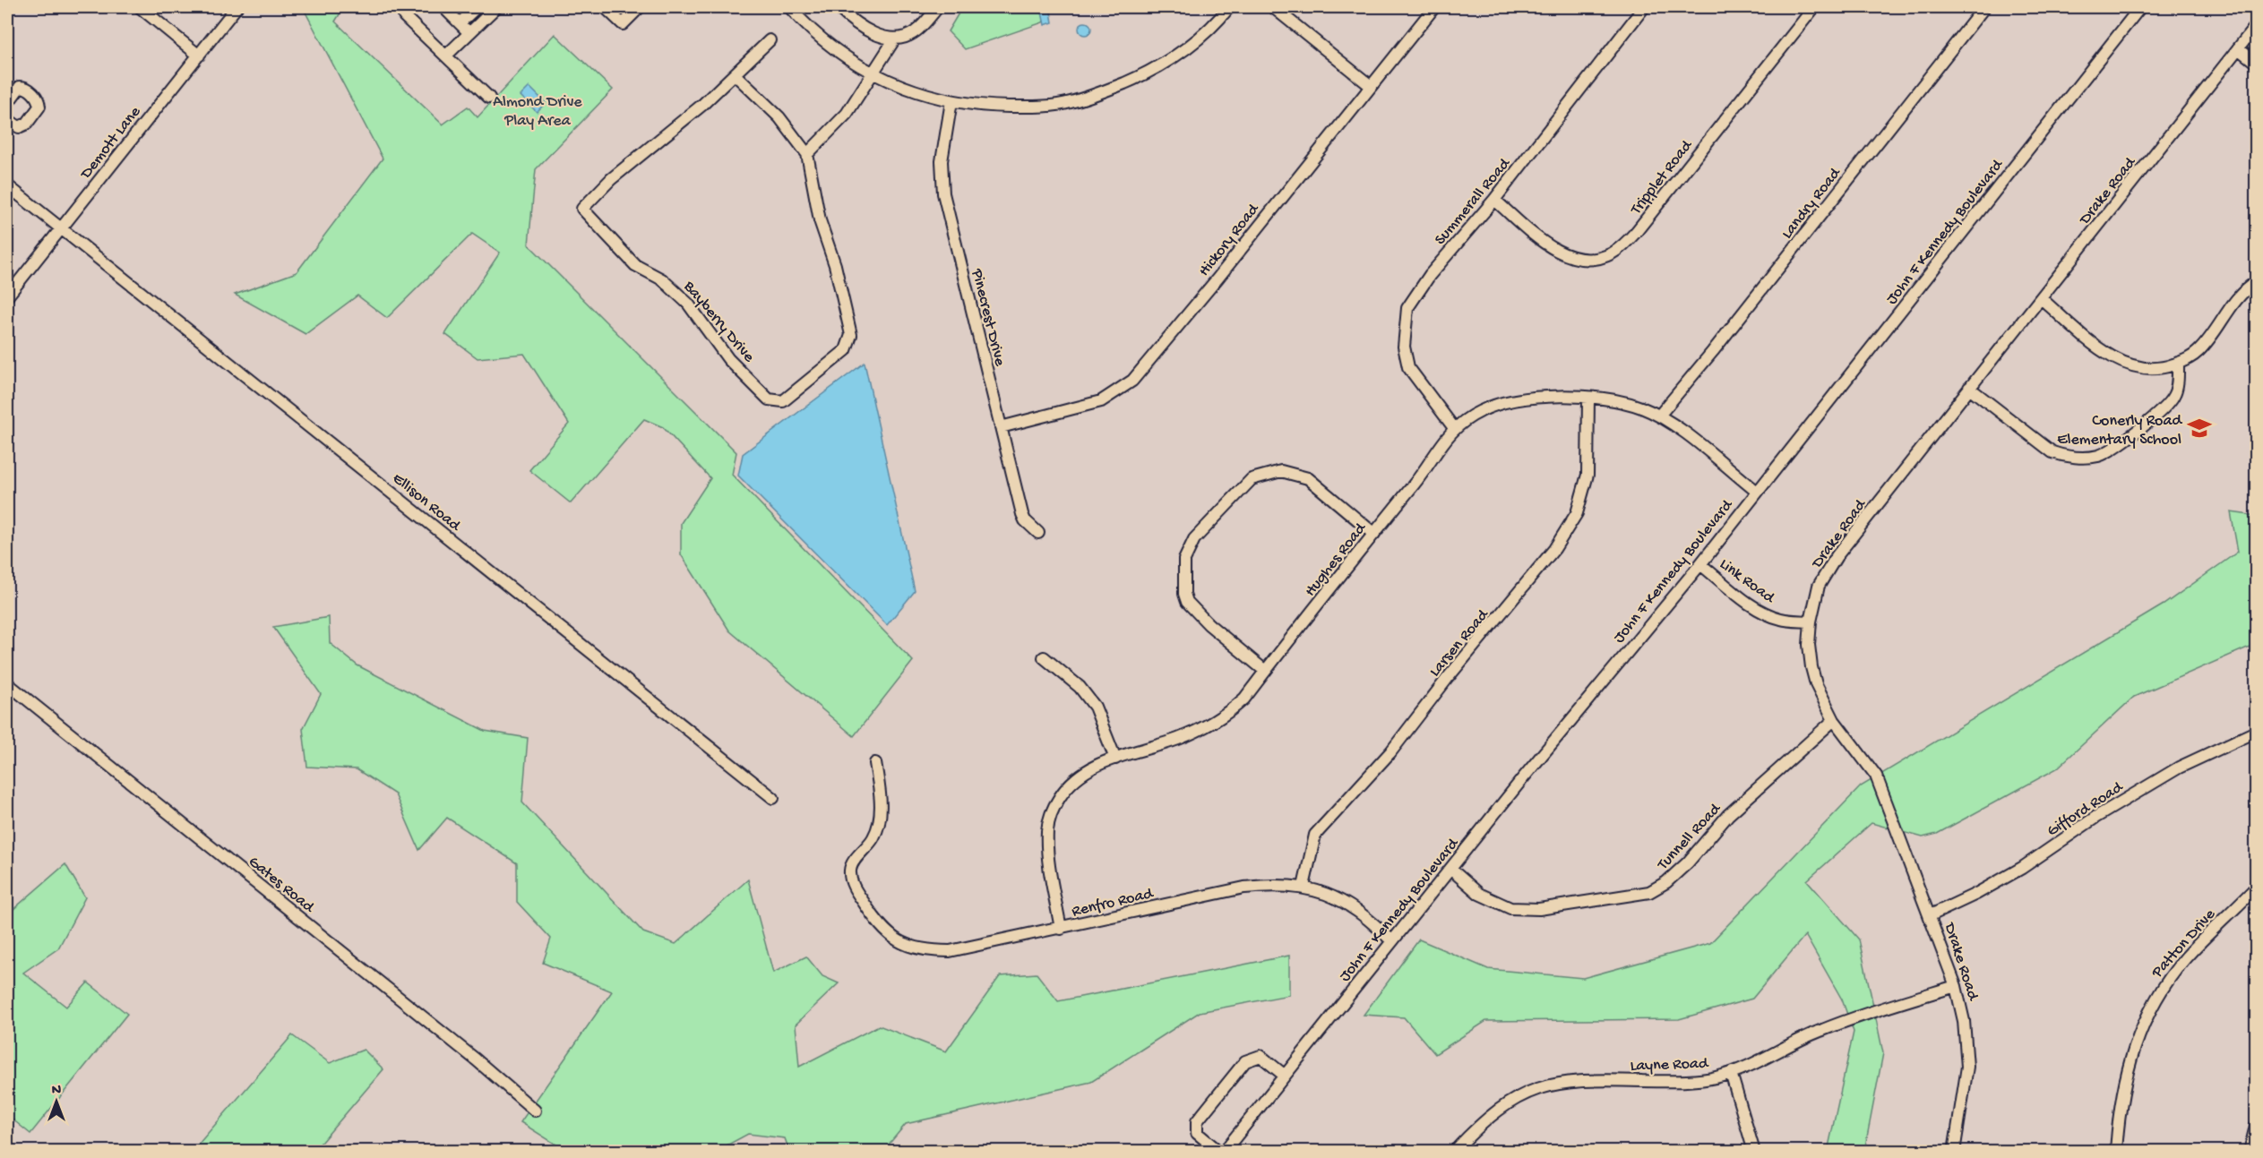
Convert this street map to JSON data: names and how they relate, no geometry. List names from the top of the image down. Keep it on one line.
{"streets":{"street":["Demott Lane","Tripplet Road","Drake Road","Summerall Road","Landry Road","John F Kennedy Boulevard","Hickory Road","Pinecrest Drive","Bayberry Drive","Ellison Road","Hughes Road","Link Road","Larsen Road","Gifford Road","Tunnell Road","Gates Road","Renfro Road","Patton Drive","Layne Road"]},"crossings":[["Demott Lane","Ellison Road"],["Tripplet Road","Summerall Road"],["Drake Road","Link Road"],["Drake Road","Gifford Road"],["Drake Road","Tunnell Road"],["Drake Road","Layne Road"],["Summerall Road","Hughes Road"],["Landry Road","Hughes Road"],["John F Kennedy Boulevard","Hughes Road"],["John F Kennedy Boulevard","Link Road"],["John F Kennedy Boulevard","Tunnell Road"],["John F Kennedy Boulevard","Renfro Road"],["Hickory Road","Pinecrest Drive"],["Hughes Road","Larsen Road"],["Hughes Road","Renfro Road"],["Larsen Road","Renfro Road"]],"parks":["Almond Drive Play Area"],"places":{"school or university":["Conerly Road Elementary School"]},"north":"top"}
